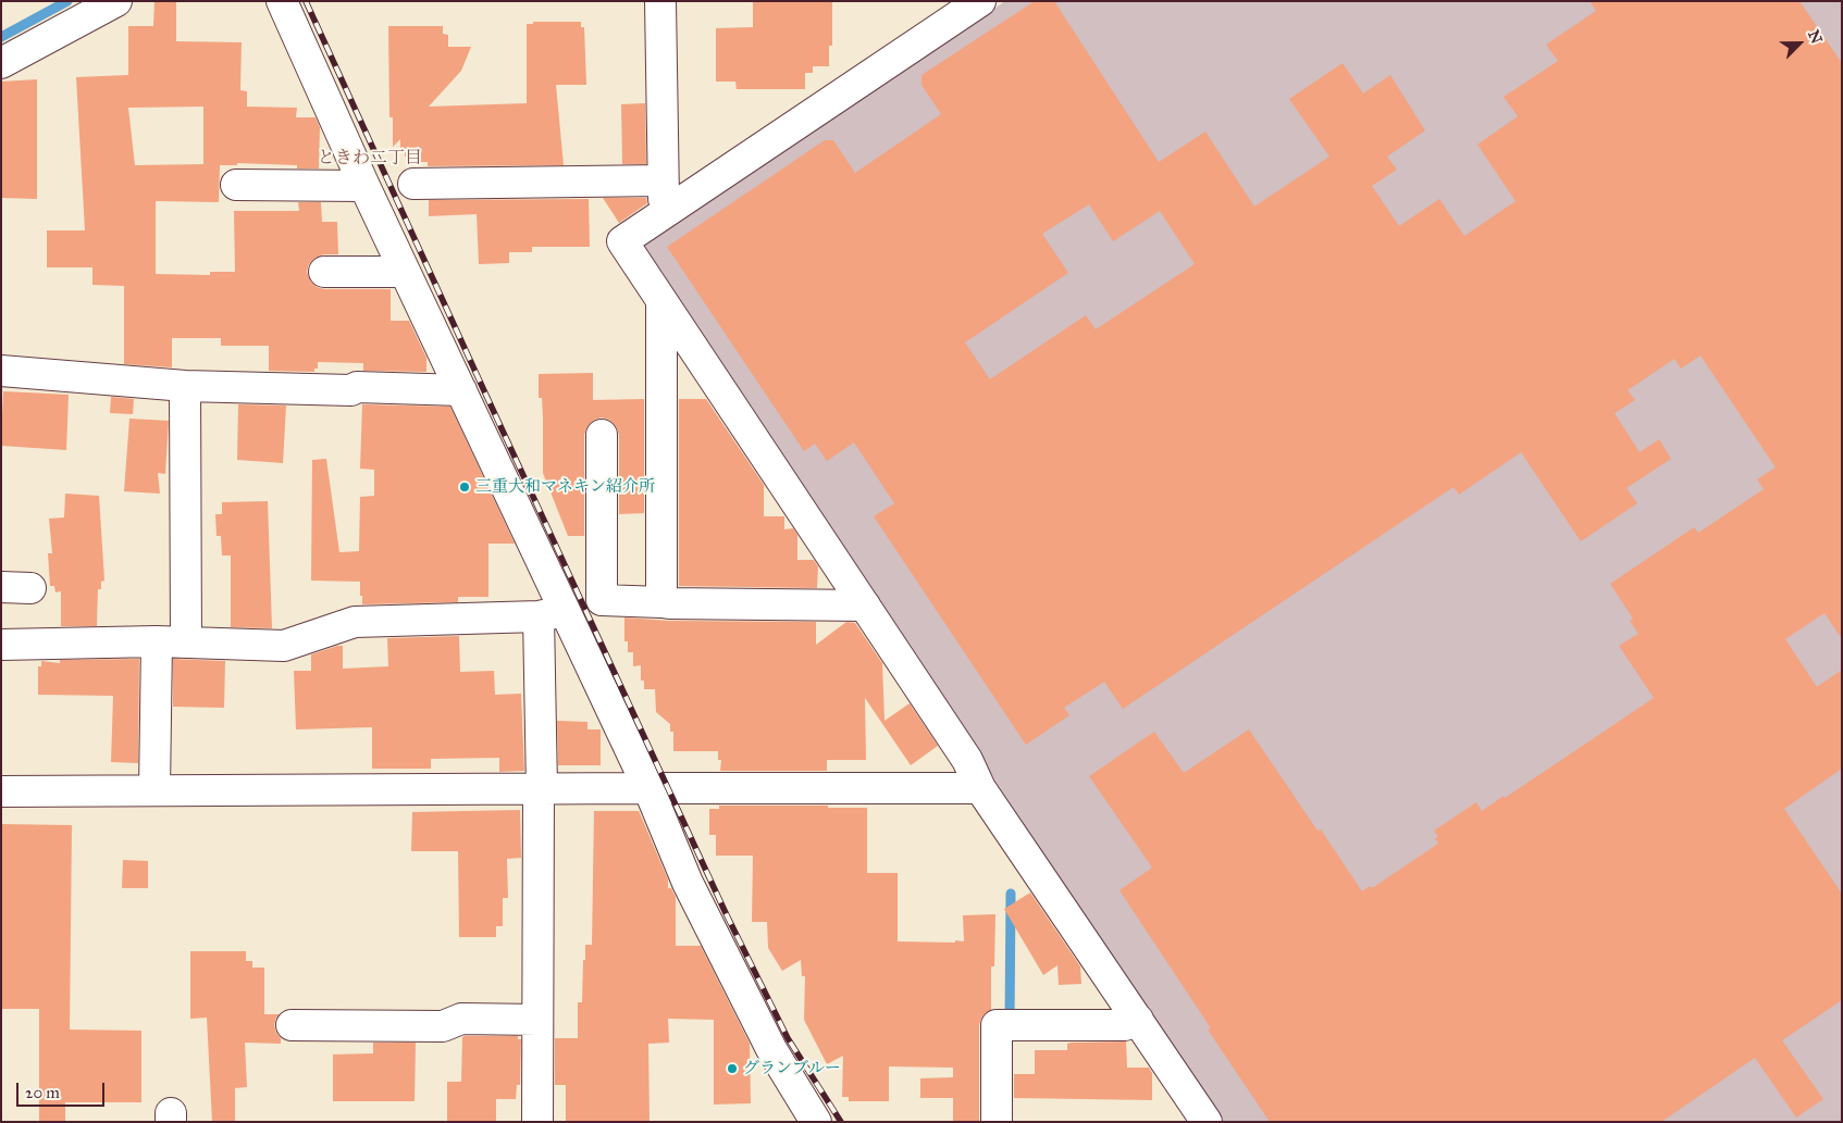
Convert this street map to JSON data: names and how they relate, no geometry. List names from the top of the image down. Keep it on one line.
{"districts":["ときわ二丁目"],"places":["三重大和マネキン紹介所","グランブルー"],"scale_bar":"20 m","north":"top right"}
